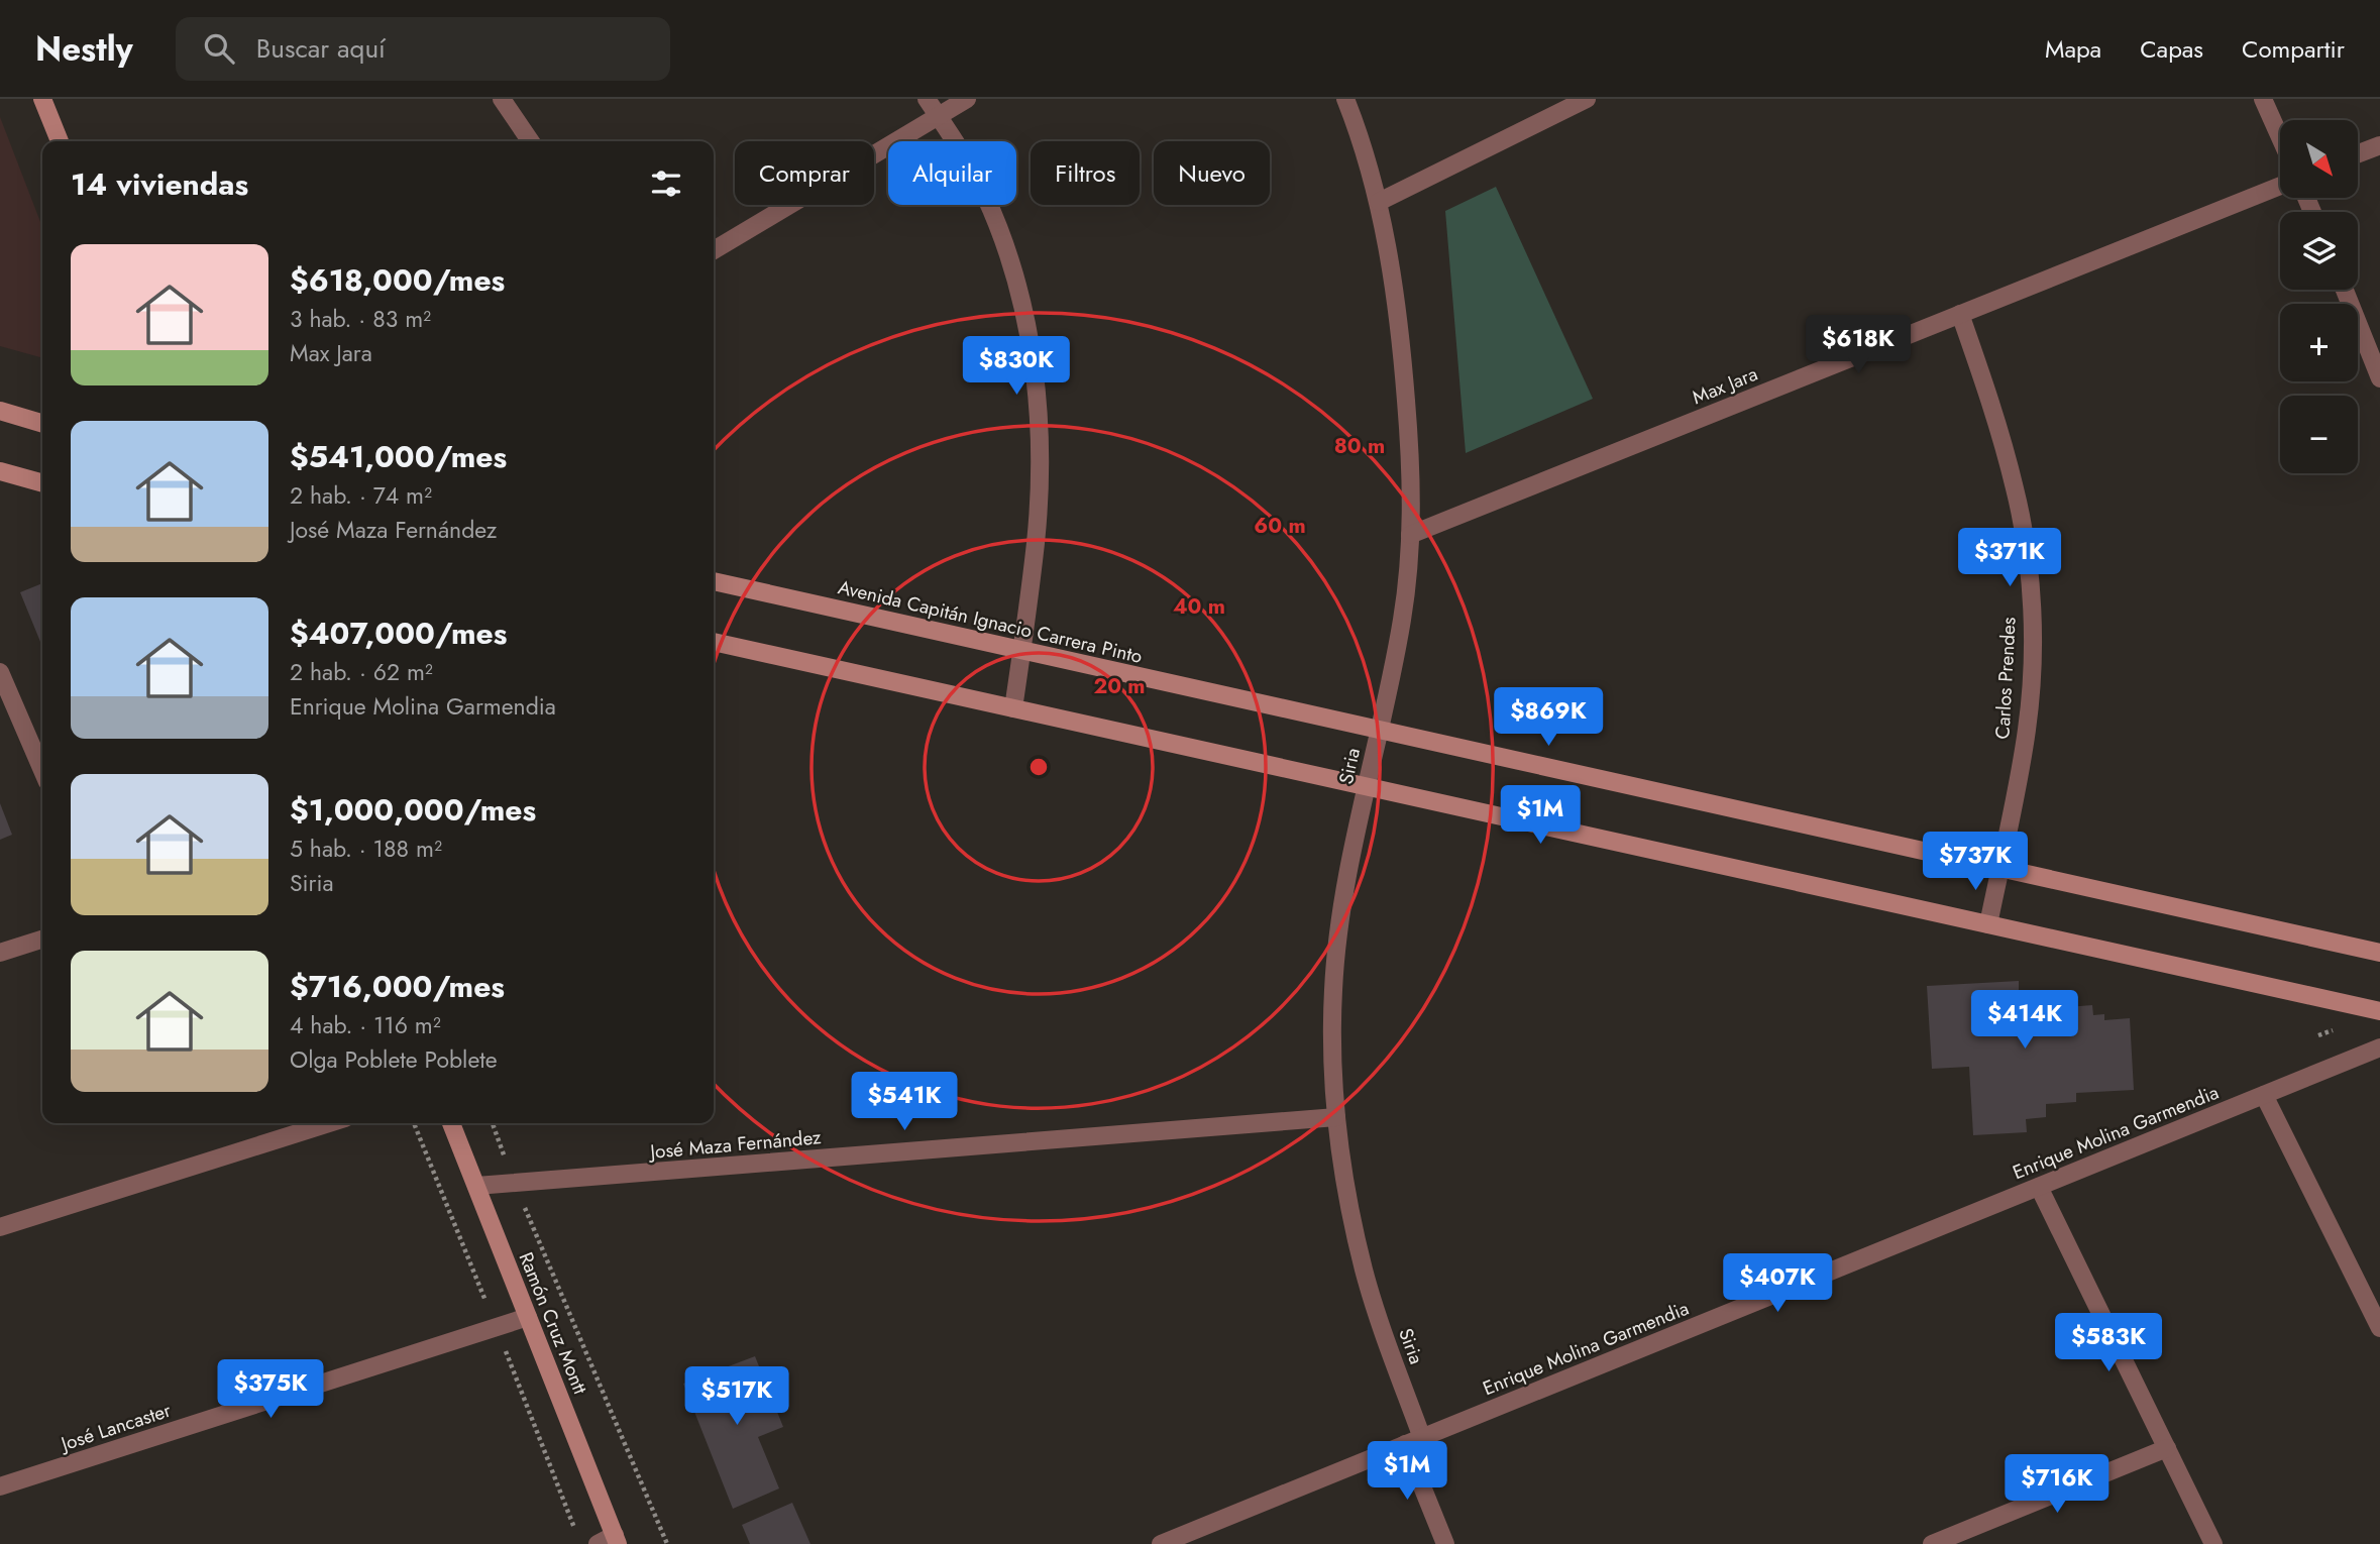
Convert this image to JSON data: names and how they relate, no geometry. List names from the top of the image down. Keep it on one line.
{"streets":{"street":["Max Jara","Avenida Capitán Ignacio Carrera Pinto","Carlos Prendes","Siria","Enrique Molina Garmendia","José Maza Fernández","Ramón Cruz Montt","José Lancaster"]},"crossings":[["Max Jara","Carlos Prendes"],["Max Jara","Siria"],["Avenida Capitán Ignacio Carrera Pinto","Carlos Prendes"],["Avenida Capitán Ignacio Carrera Pinto","Siria"],["Siria","Enrique Molina Garmendia"],["Siria","José Maza Fernández"],["José Maza Fernández","Ramón Cruz Montt"],["Ramón Cruz Montt","José Lancaster"]],"north":"bottom right","page":{"header":"Nestly","search":"Buscar aquí","nav":["Mapa","Capas","Compartir"],"map_buttons":["+","−"],"chip":["Comprar","Alquilar","Filtros","Nuevo"],"heading":"14 viviendas","list":[{"name":"$618,000/mes","note":"3 hab. · 83 m² · Max Jara"},{"name":"$541,000/mes","note":"2 hab. · 74 m² · José Maza Fernández"},{"name":"$407,000/mes","note":"2 hab. · 62 m² · Enrique Molina Garmendia"},{"name":"$1,000,000/mes","note":"5 hab. · 188 m² · Siria"},{"name":"$716,000/mes","note":"4 hab. · 116 m² · Olga Poblete Poblete"}],"price":["$618K","$830K","$371K","$869K","$1M","$737K","$414K","$541K","$407K","$583K","$375K","$517K","$1M","$716K"]},"rings":["80 m","60 m","40 m","20 m"]}
